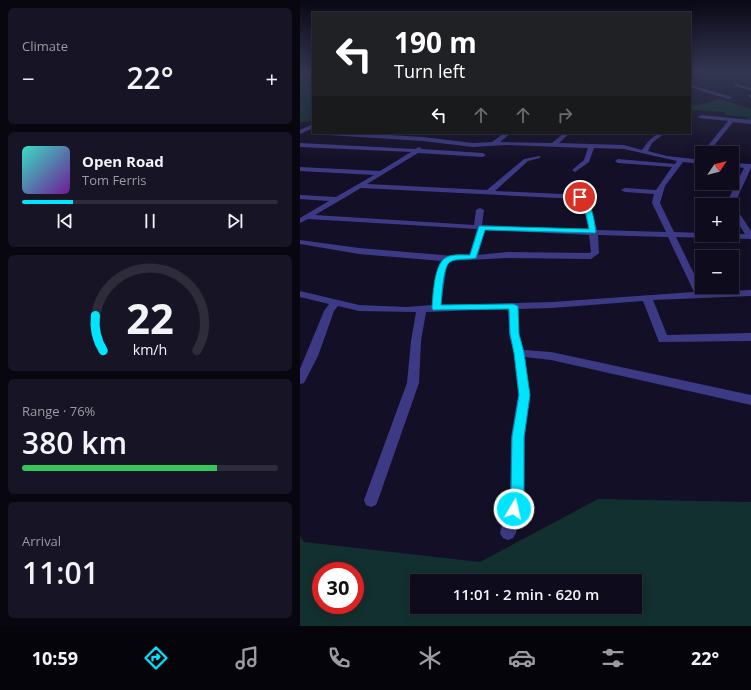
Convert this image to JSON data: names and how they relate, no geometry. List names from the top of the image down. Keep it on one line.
{"north":"top right","page":{"tile":["Climate",["Range · 76%","380 km"],["Arrival","11:01"]],"turn":["190 m","Turn left"],"heat":["−","22°","+"],"song":["Open Road","Tom Ferris"],"map_buttons":["+","−"],"limit":"30","trip":"11:01 · 2 min · 620 m","tabs":["10:59","22°"],"gauge":["22","km/h"]}}
